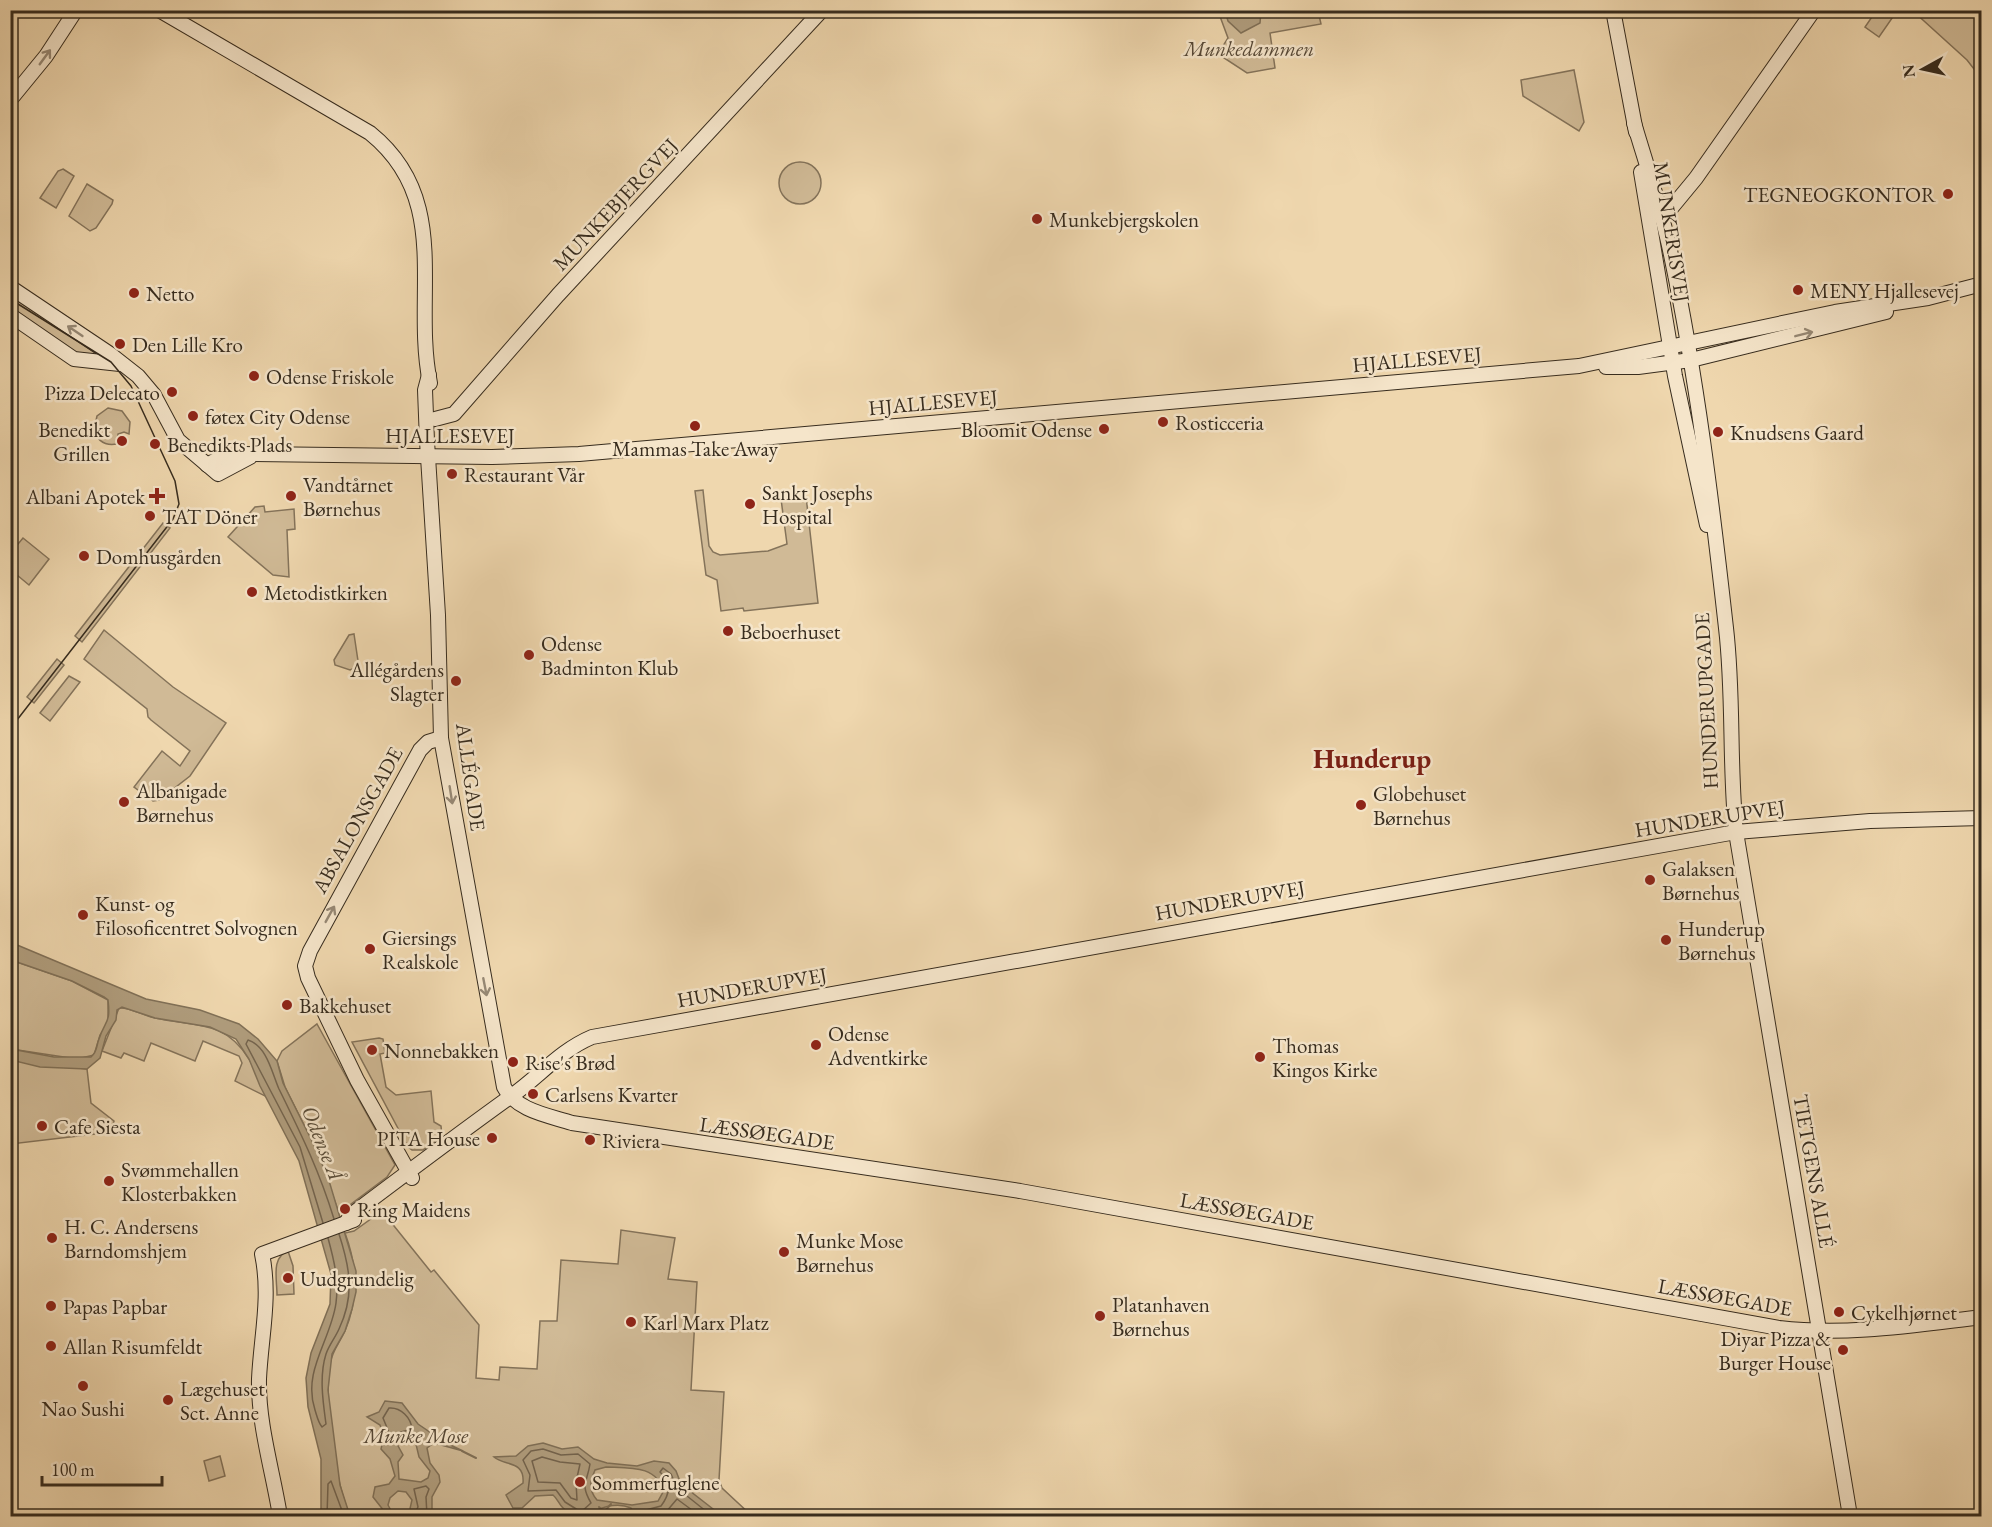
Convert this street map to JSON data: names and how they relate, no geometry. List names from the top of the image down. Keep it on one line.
{"streets":{"street":["MUNKEBJERGVEJ","MUNKERISVEJ","HJALLESEVEJ","HUNDERUPGADE","ALLÉGADE","HUNDERUPVEJ","ABSALONSGADE","LÆSSØEGADE","TIETGENS ALLÉ"]},"crossings":[["MUNKERISVEJ","HJALLESEVEJ"],["MUNKERISVEJ","HUNDERUPGADE"],["HJALLESEVEJ","HUNDERUPGADE"],["HJALLESEVEJ","ALLÉGADE"],["HUNDERUPGADE","HUNDERUPVEJ"],["HUNDERUPGADE","TIETGENS ALLÉ"],["ALLÉGADE","HUNDERUPVEJ"],["ALLÉGADE","ABSALONSGADE"],["ALLÉGADE","LÆSSØEGADE"],["HUNDERUPVEJ","ABSALONSGADE"],["HUNDERUPVEJ","LÆSSØEGADE"],["HUNDERUPVEJ","TIETGENS ALLÉ"],["LÆSSØEGADE","TIETGENS ALLÉ"]],"one_way":["ALLÉGADE","ABSALONSGADE"],"districts":["Hunderup"],"water":["Odense Å"],"parks":["Munkedammen","Munke Mose"],"places":{"other":["TEGNEOGKONTOR","Munkebjergskolen","MENY Hjallesevej","Netto","Den Lille Kro","Odense Friskole","Pizza Delecato","føtex City Odense","Rosticceria","Mammas Take Away","Bloomit Odense","Knudsens Gaard","Benedikt Grillen","Benedikts Plads","Restaurant Vår","Vandtårnet Børnehus","Sankt Josephs Hospital","TAT Döner","Domhusgården","Metodistkirken","Beboerhuset","Odense Badminton Klub","Allégårdens Slagter","Albanigade Børnehus","Globehuset Børnehus","Galaksen Børnehus","Kunst- og Filosoficentret Solvognen","Hunderup Børnehus","Giersings Realskole","Bakkehuset","Odense Adventkirke","Nonnebakken","Thomas Kingos Kirke","Rise's Brød","Carlsens Kvarter","Cafe Siesta","PITA House","Riviera","Svømmehallen Klosterbakken","Ring Maidens","H. C. Andersens Barndomshjem","Munke Mose Børnehus","Uudgrundelig","Papas Papbar","Cykelhjørnet","Platanhaven Børnehus","Karl Marx Platz","Allan Risumfeldt","Diyar Pizza & Burger House","Nao Sushi","Lægehuset Sct. Anne","Sommerfuglene"],"health":["Albani Apotek"]},"scale_bar":"100 m","north":"left"}
